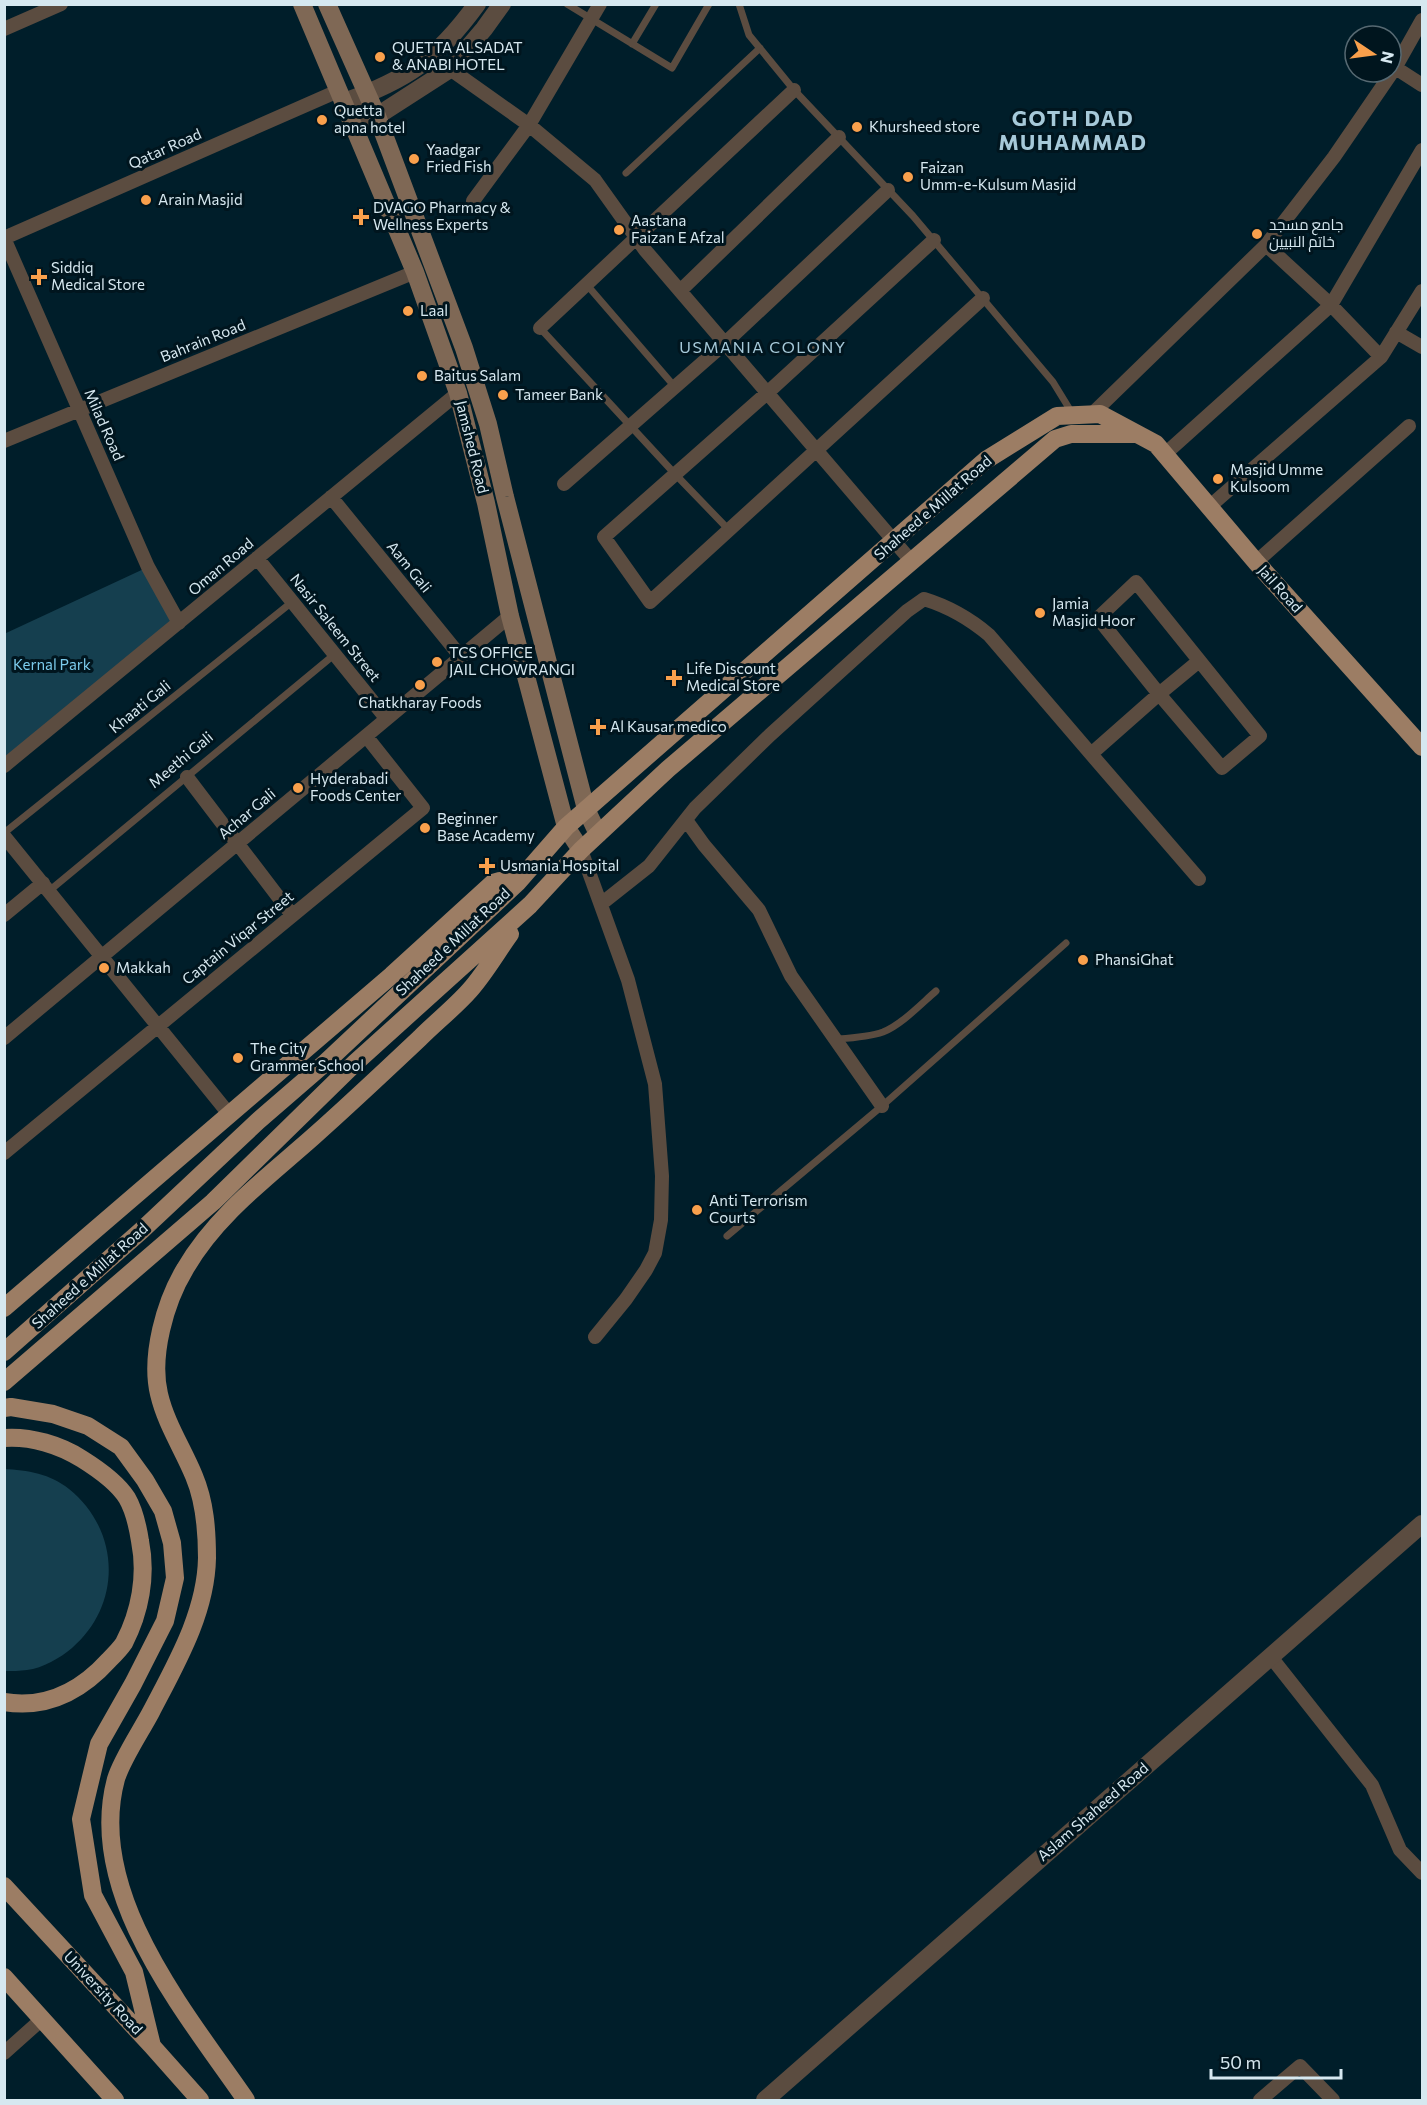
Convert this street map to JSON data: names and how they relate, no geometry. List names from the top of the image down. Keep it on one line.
{"streets":{"main road":["Jamshed Road","Shaheed e Millat Road","Jail Road","University Road"],"street":["Qatar Road","Bahrain Road","Milad Road","Oman Road","Aam Gali","Nasir Saleem Street","Meethi Gali","Achar Gali","Captain Viqar Street","Aslam Shaheed Road"],"lane":["Khaati Gali"]},"crossings":[["Qatar Road","Milad Road"],["Qatar Road","Jamshed Road"],["Bahrain Road","Milad Road"],["Bahrain Road","Jamshed Road"],["Milad Road","Oman Road"],["Jamshed Road","Shaheed e Millat Road"],["Jamshed Road","Oman Road"],["Jamshed Road","Achar Gali"],["Shaheed e Millat Road","Jail Road"],["Oman Road","Aam Gali"],["Oman Road","Nasir Saleem Street"],["Aam Gali","Achar Gali"],["Nasir Saleem Street","Khaati Gali"],["Nasir Saleem Street","Meethi Gali"],["Nasir Saleem Street","Achar Gali"],["Achar Gali","Captain Viqar Street"]],"districts":["GOTH DAD MUHAMMAD","USMANIA COLONY"],"parks":["Kernal Park"],"places":{"other":["QUETTA ALSADAT & ANABI HOTEL","Quetta apna hotel","Khursheed store","Yaadgar Fried Fish","Faizan Umm-e-Kulsum Masjid","Arain Masjid","Aastana Faizan E Afzal","جامع مسجد خاتم النبیین","Laal","Baitus Salam","Tameer Bank","Masjid Umme Kulsoom","Jamia Masjid Hoor","TCS OFFICE JAIL CHOWRANGI","Chatkharay Foods","Hyderabadi Foods Center","Beginner Base Academy","PhansiGhat","Makkah","The City Grammer School","Anti Terrorism Courts"],"health":["DVAGO Pharmacy & Wellness Experts","Siddiq Medical Store","Life Discount Medical Store","Al Kausar medico","Usmania Hospital"]},"scale_bar":"50 m","north":"right"}
